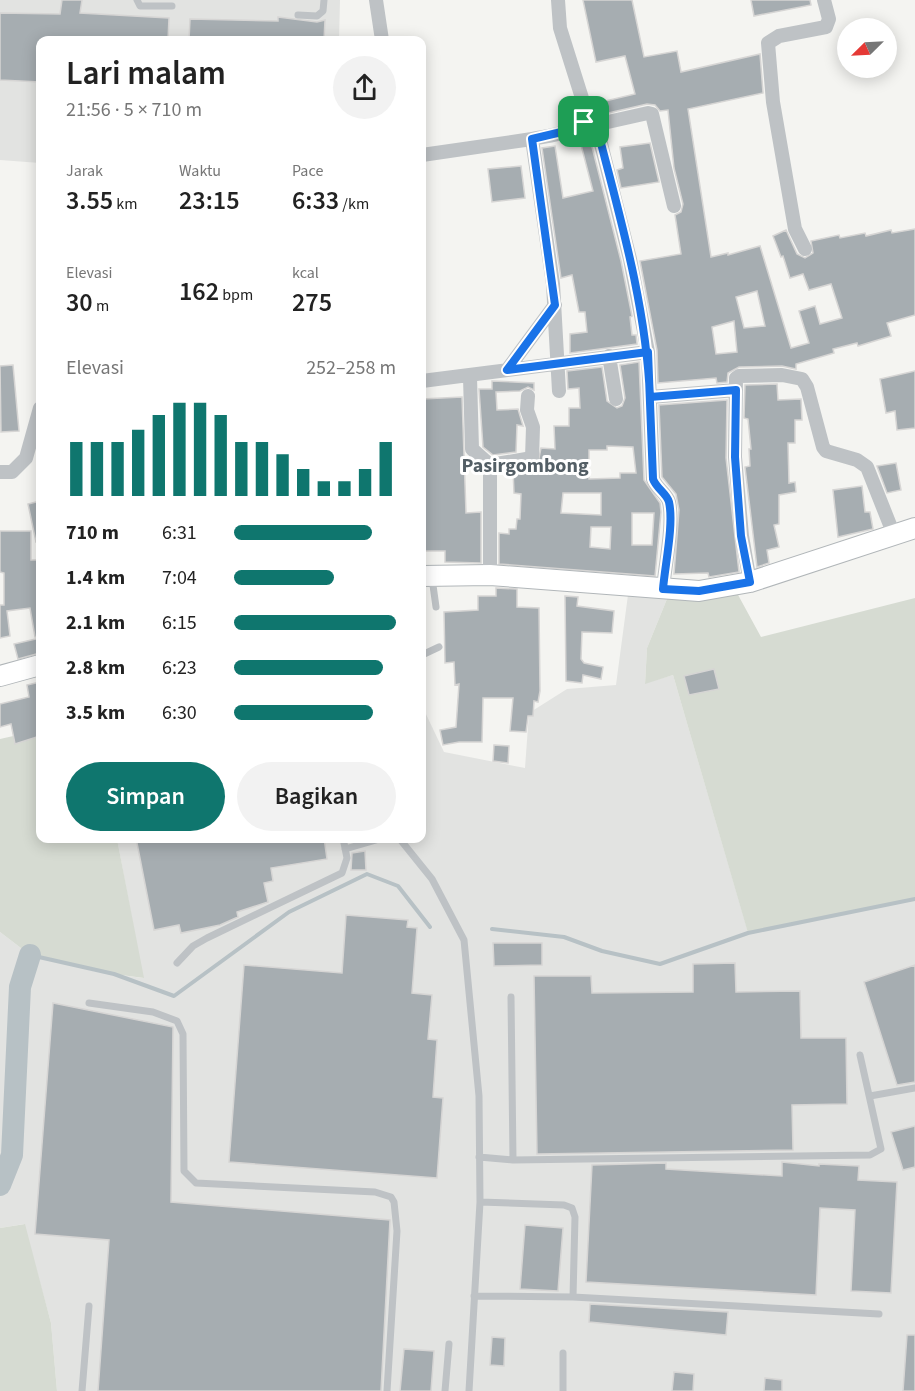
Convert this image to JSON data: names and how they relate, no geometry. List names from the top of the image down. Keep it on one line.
{"districts":["Pasirgombong"],"north":"bottom left","page":{"heading":["Lari malam","21:56 · 5 × 710 m"],"stats":[["Jarak","3.55 km"],["Waktu","23:15"],["Pace","6:33 /km"],["Elevasi","30 m"],["162 bpm"],["kcal","275"]],"chart":["Elevasi","252–258 m"],"list":[{"name":"710 m","note":"6:31"},{"name":"1.4 km","note":"7:04"},{"name":"2.1 km","note":"6:15"},{"name":"2.8 km","note":"6:23"},{"name":"3.5 km","note":"6:30"}],"buttons":["Simpan","Bagikan"]}}
